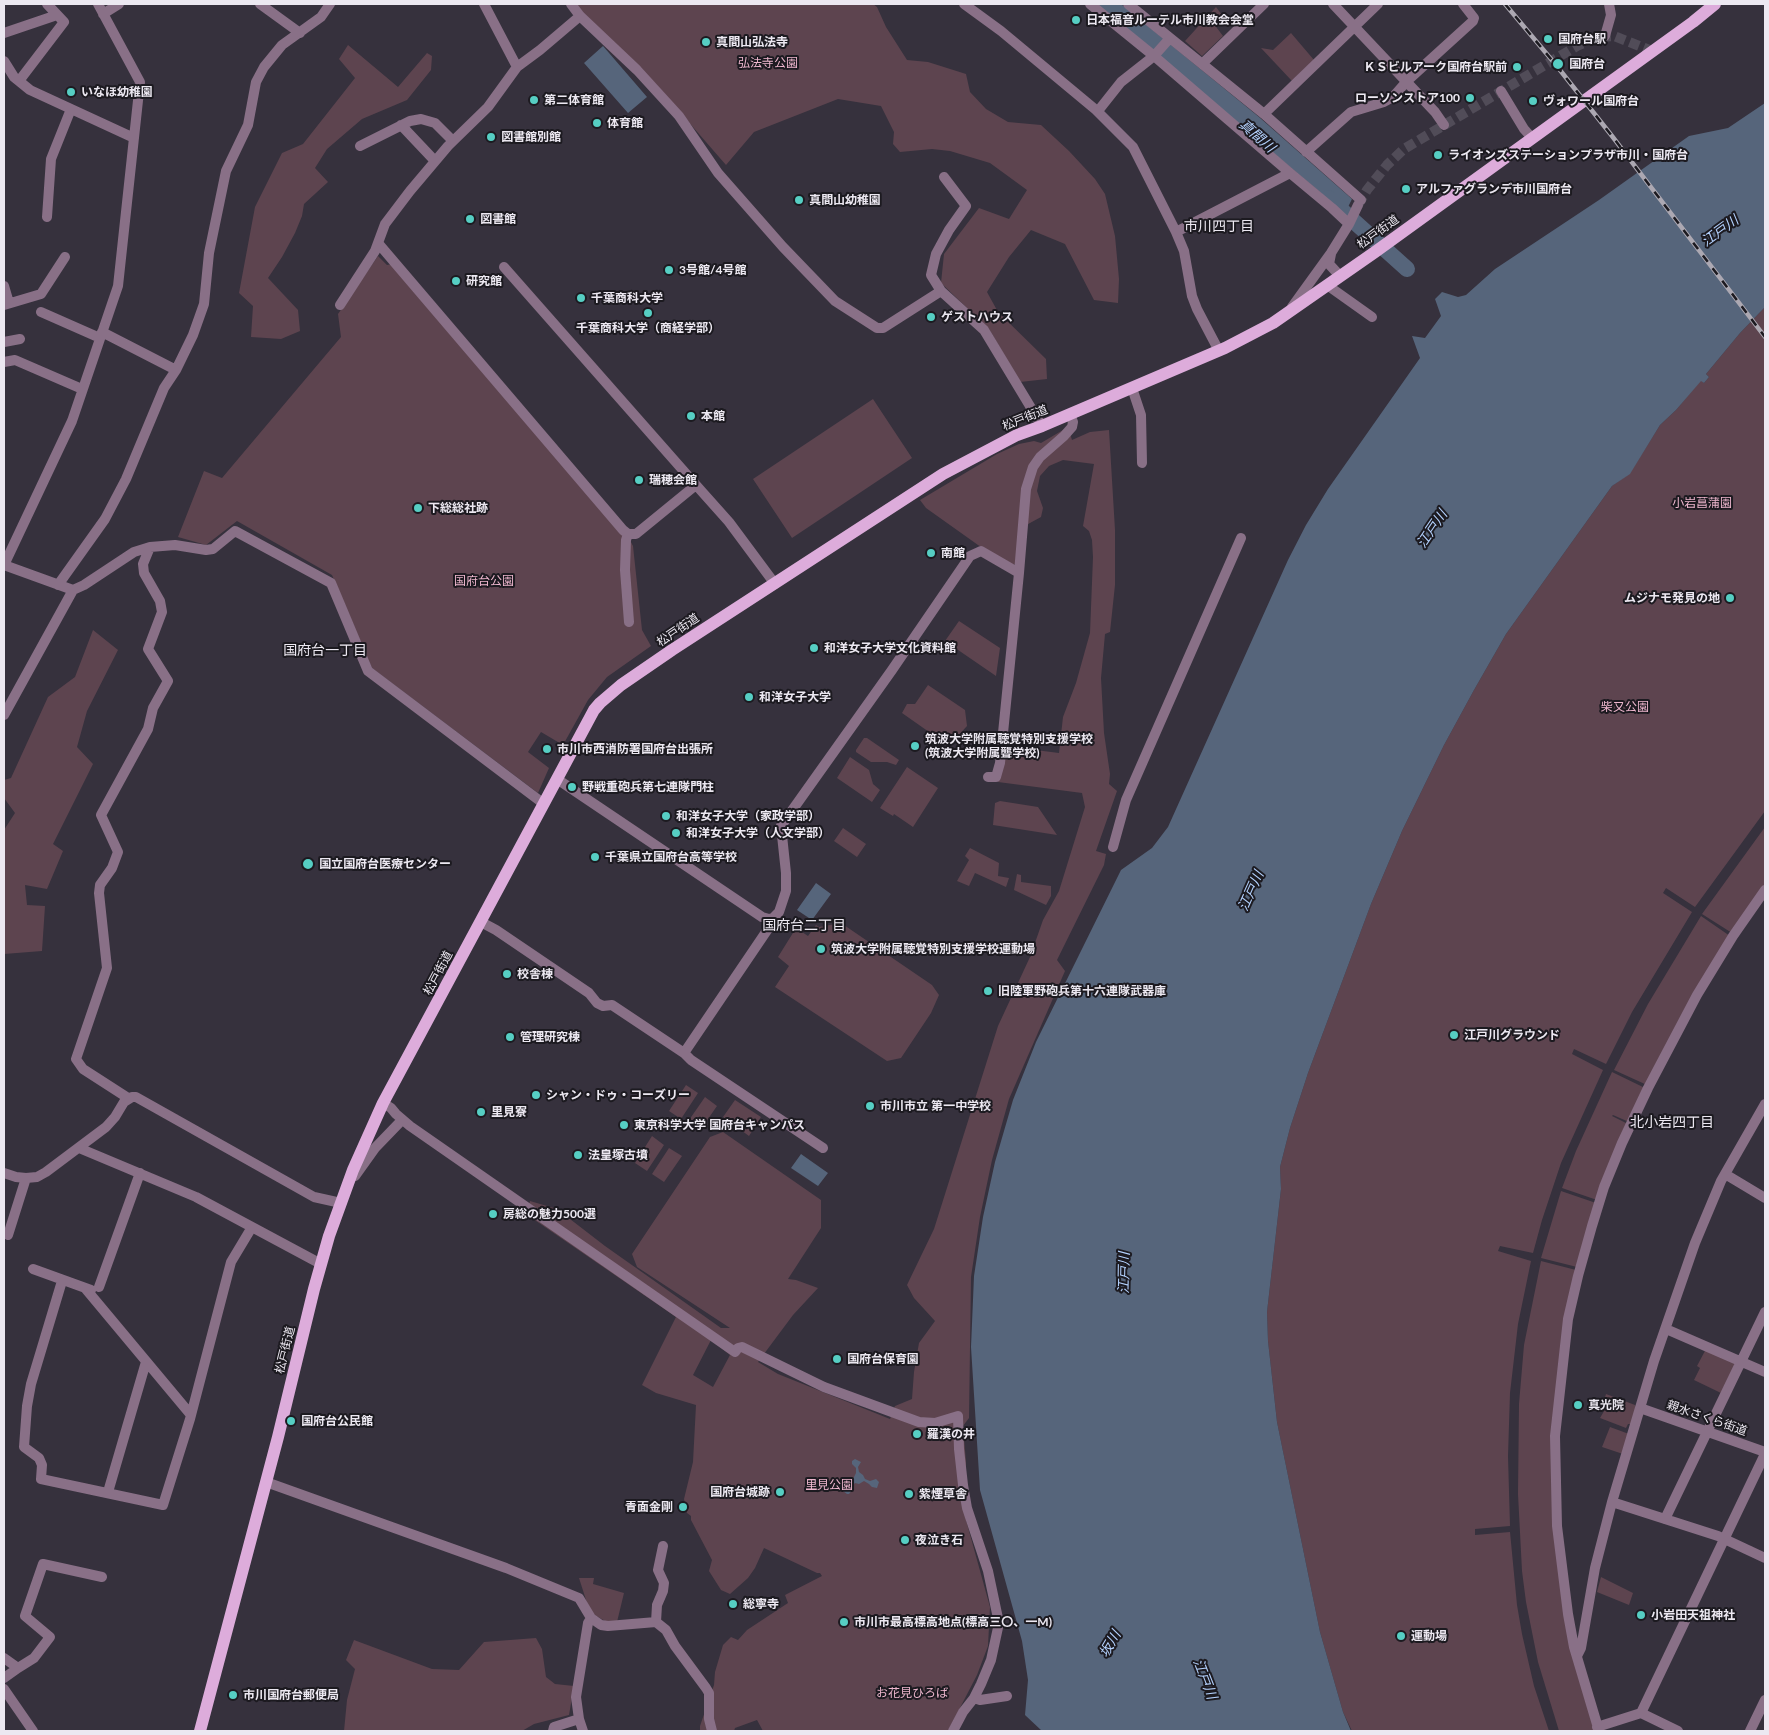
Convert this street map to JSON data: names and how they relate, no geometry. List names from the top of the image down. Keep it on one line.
{"streets":{"main road":["松戸街道"],"street":["親水さくら街道"]},"districts":["市川四丁目","国府台一丁目","国府台二丁目","北小岩四丁目"],"water":["真間川","江戸川","坂川"],"parks":["弘法寺公園","小岩菖蒲園","国府台公園","柴又公園","里見公園","お花見ひろば"],"places":["日本福音ルーテル市川教会会堂","国府台駅","真間山弘法寺","国府台","ＫＳビルアーク国府台駅前","いなほ幼稚園","ローソンストア100","第二体育館","ヴォワール国府台","体育館","図書館別館","ライオンズステーションプラザ市川・国府台","アルファグランデ市川国府台","真間山幼稚園","図書館","3号館/4号館","研究館","千葉商科大学","千葉商科大学（商経学部）","ゲストハウス","本館","瑞穂会館","下総総社跡","南館","ムジナモ発見の地","和洋女子大学文化資料館","和洋女子大学","筑波大学附属聴覚特別支援学校 (筑波大学附属聾学校)","市川市西消防署国府台出張所","野戦重砲兵第七連隊門柱","和洋女子大学（家政学部）","和洋女子大学（人文学部）","千葉県立国府台高等学校","国立国府台医療センター","筑波大学附属聴覚特別支援学校運動場","校舎棟","旧陸軍野砲兵第十六連隊武器庫","江戸川グラウンド","管理研究棟","シャン・ドゥ・コーズリー","市川市立 第一中学校","里見寮","東京科学大学 国府台キャンパス","法皇塚古墳","房総の魅力500選","国府台保育園","真光院","国府台公民館","羅漢の井","国府台城跡","紫煙草舎","青面金剛","夜泣き石","総寧寺","小岩田天祖神社","市川市最高標高地点(標高三〇、一M)","運動場","市川国府台郵便局"]}
